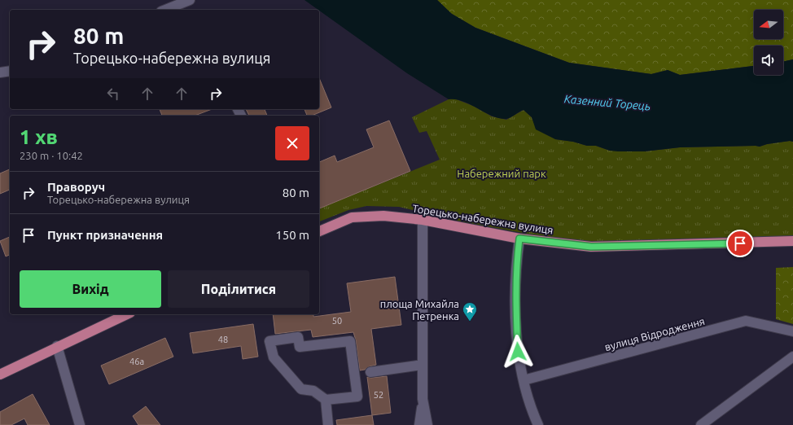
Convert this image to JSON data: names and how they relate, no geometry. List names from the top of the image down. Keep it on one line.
{"streets":{"main road":["Торецько-набережна вулиця"],"street":["вулиця Відродження"]},"water":["Казенний Торець"],"parks":["Набережний парк"],"places":{"place":["площа Михайла Петренка"]},"house_numbers":["50","48","46а","52"],"north":"left","page":{"turn":["80 m","Торецько-набережна вулиця"],"heading":["1 хв","230 m · 10:42"],"list":[{"name":"Праворуч","note":"Торецько-набережна вулиця","value":"80 m"},{"name":"Пункт призначення","value":"150 m"}],"buttons":["Вихід","Поділитися"]}}
